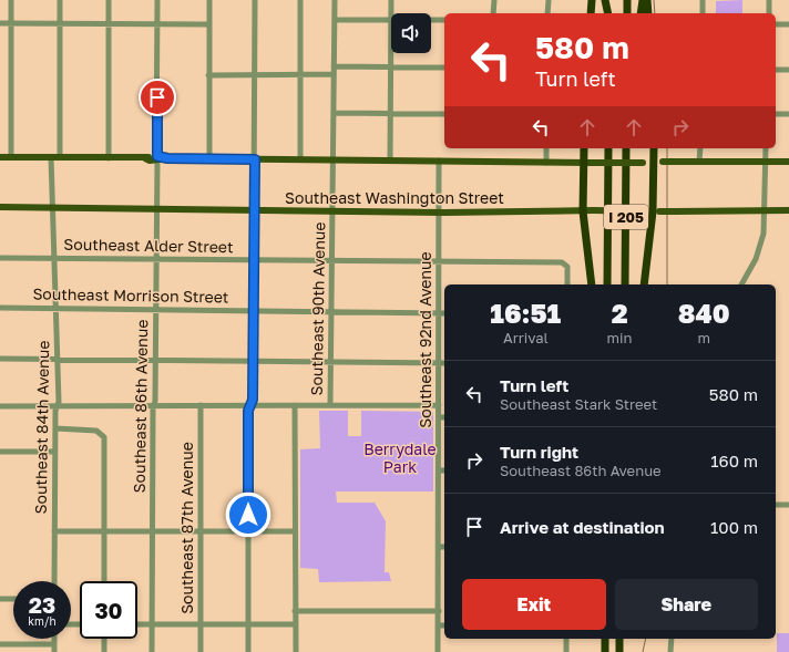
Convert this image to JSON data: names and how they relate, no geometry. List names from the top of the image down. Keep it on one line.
{"streets":{"highway":["I 205"],"main road":["Southeast Washington Street"],"street":["Southeast Alder Street","Southeast Morrison Street","Southeast 90th Avenue","Southeast 92nd Avenue","Southeast 86th Avenue","Southeast 84th Avenue","Southeast 87th Avenue"]},"crossings":[["Southeast Washington Street","Southeast 90th Avenue"],["Southeast Washington Street","Southeast 92nd Avenue"],["Southeast Washington Street","Southeast 86th Avenue"],["Southeast Washington Street","Southeast 84th Avenue"],["Southeast Alder Street","Southeast 90th Avenue"],["Southeast Alder Street","Southeast 92nd Avenue"],["Southeast Alder Street","Southeast 86th Avenue"],["Southeast Alder Street","Southeast 84th Avenue"],["Southeast Morrison Street","Southeast 90th Avenue"],["Southeast Morrison Street","Southeast 92nd Avenue"],["Southeast Morrison Street","Southeast 86th Avenue"],["Southeast Morrison Street","Southeast 84th Avenue"]],"parks":["Berrydale Park"],"page":{"turn":["580 m","Turn left"],"eta":["16:51","Arrival","2","min","840","m"],"list":[{"name":"Turn left","note":"Southeast Stark Street","value":"580 m"},{"name":"Turn right","note":"Southeast 86th Avenue","value":"160 m"},{"name":"Arrive at destination","value":"100 m"}],"buttons":["Exit","Share"],"speed":"23 km/h","limit":"30"}}
